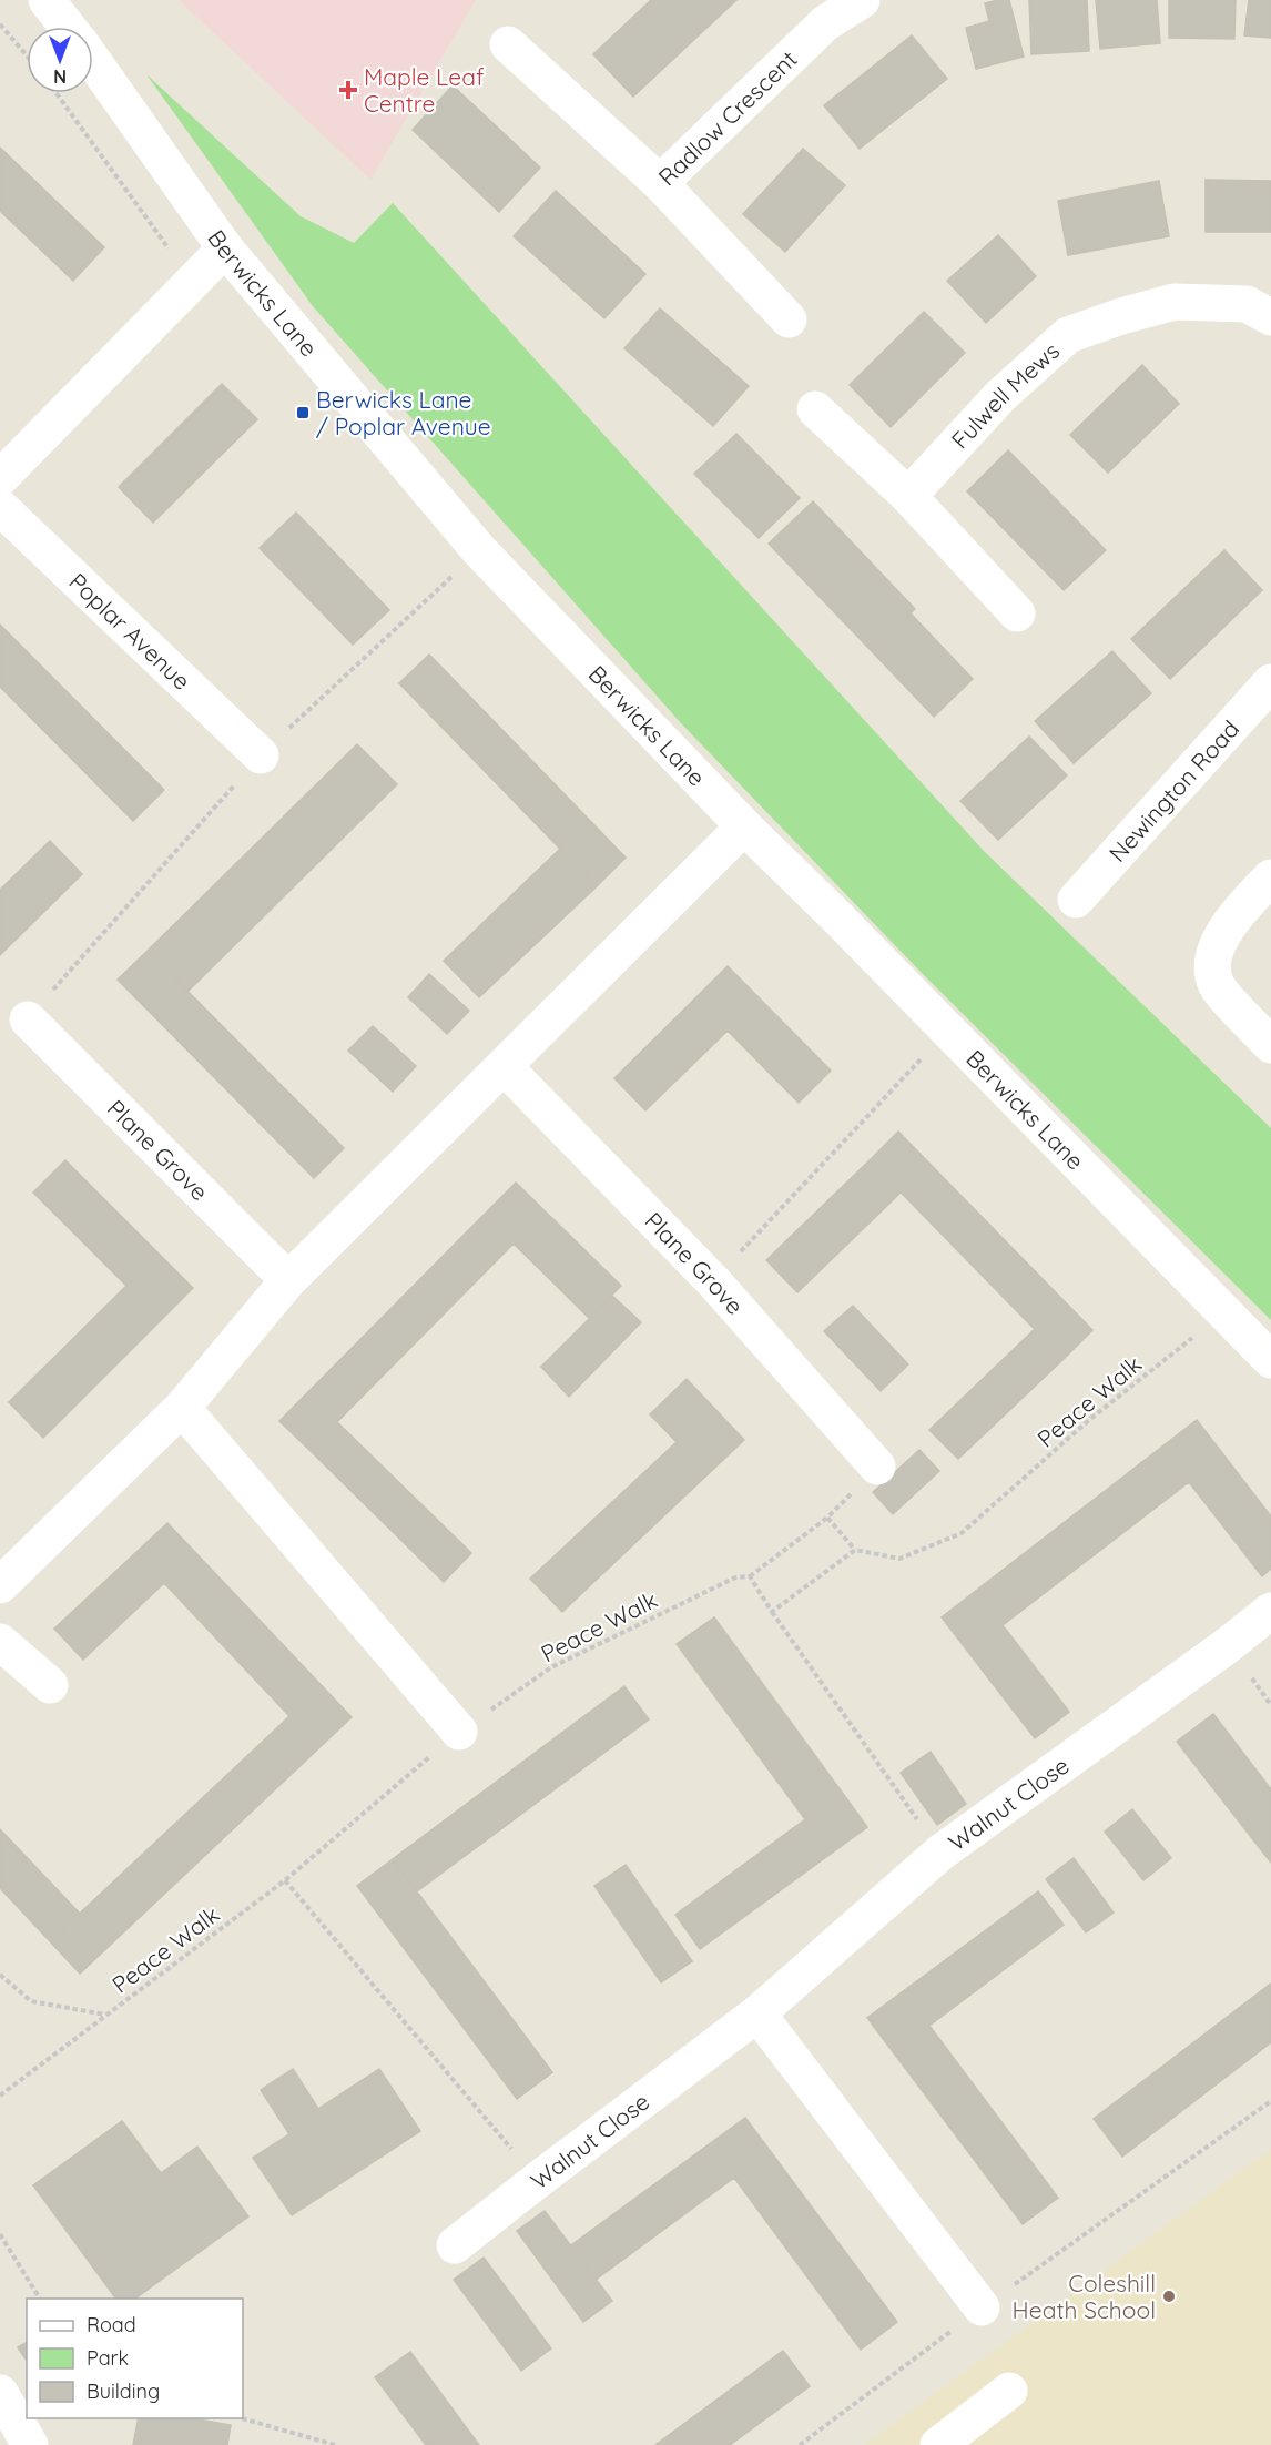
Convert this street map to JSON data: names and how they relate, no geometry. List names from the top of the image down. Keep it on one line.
{"streets":{"street":["Radlow Crescent","Berwicks Lane","Fulwell Mews","Poplar Avenue","Newington Road","Plane Grove","Walnut Close"],"path":["Peace Walk"]},"crossings":[["Berwicks Lane","Peace Walk"]],"places":{"health":["Maple Leaf Centre"],"transit":["Berwicks Lane / Poplar Avenue"],"other":["Coleshill Heath School"]},"legend":["Road","Park","Building"],"north":"bottom"}
